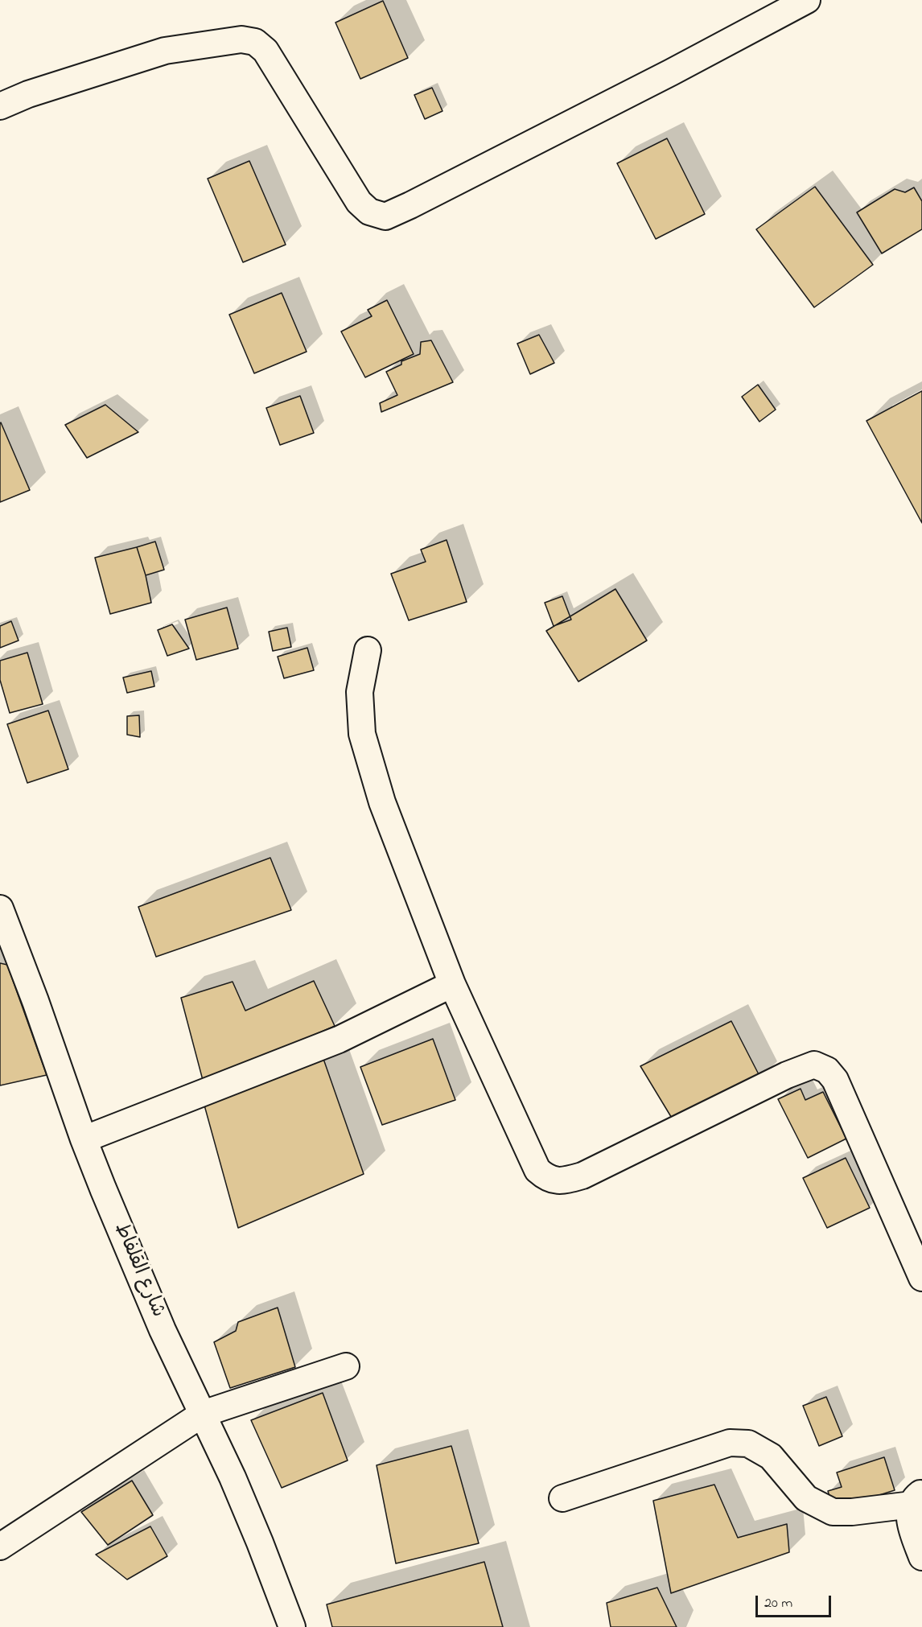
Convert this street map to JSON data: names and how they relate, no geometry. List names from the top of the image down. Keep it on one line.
{"streets":{"street":["شارع القلفاط"]},"scale_bar":"20 m"}
